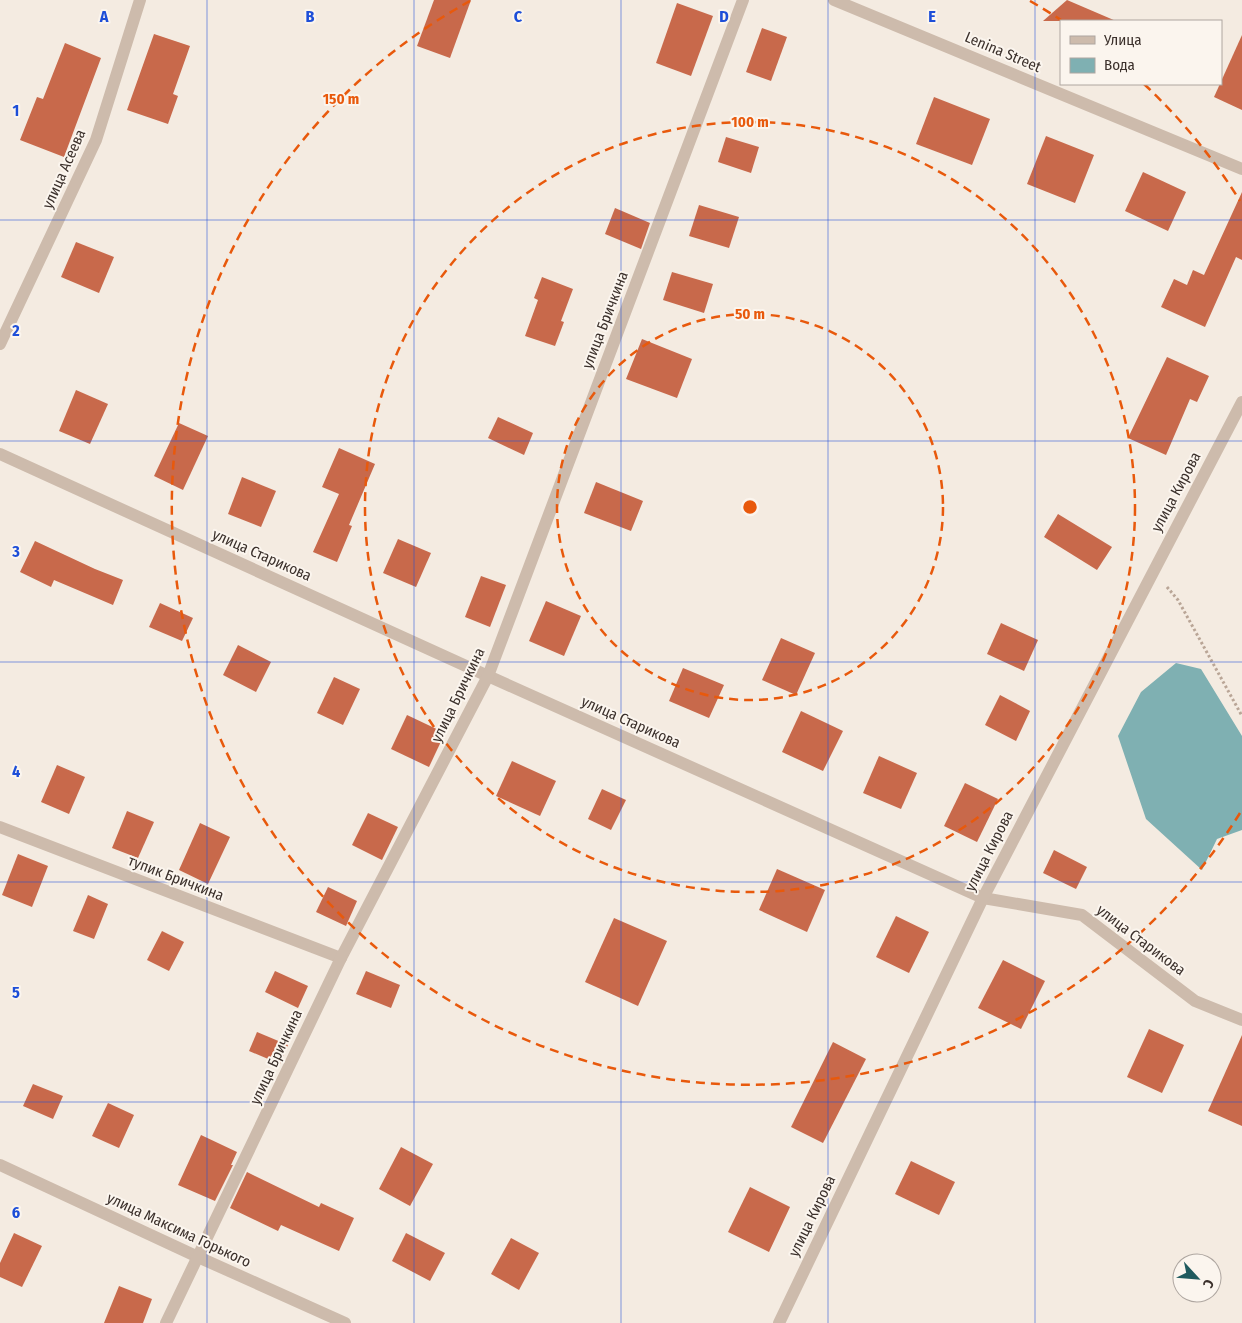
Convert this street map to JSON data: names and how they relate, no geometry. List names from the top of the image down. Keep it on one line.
{"streets":{"street":["Lenina Street","улица Асеева","улица Бричкина","улица Кирова","улица Старикова","тупик Бричкина","улица Максима Горького"]},"crossings":[["улица Бричкина","улица Старикова"],["улица Бричкина","тупик Бричкина"],["улица Бричкина","улица Максима Горького"],["улица Кирова","улица Старикова"]],"legend":["Улица","Вода"],"north":"bottom right","grid":{"columns":["A","B","C","D","E"],"rows":["1","2","3","4","5","6"]},"rings":["150 m","100 m","50 m"]}
